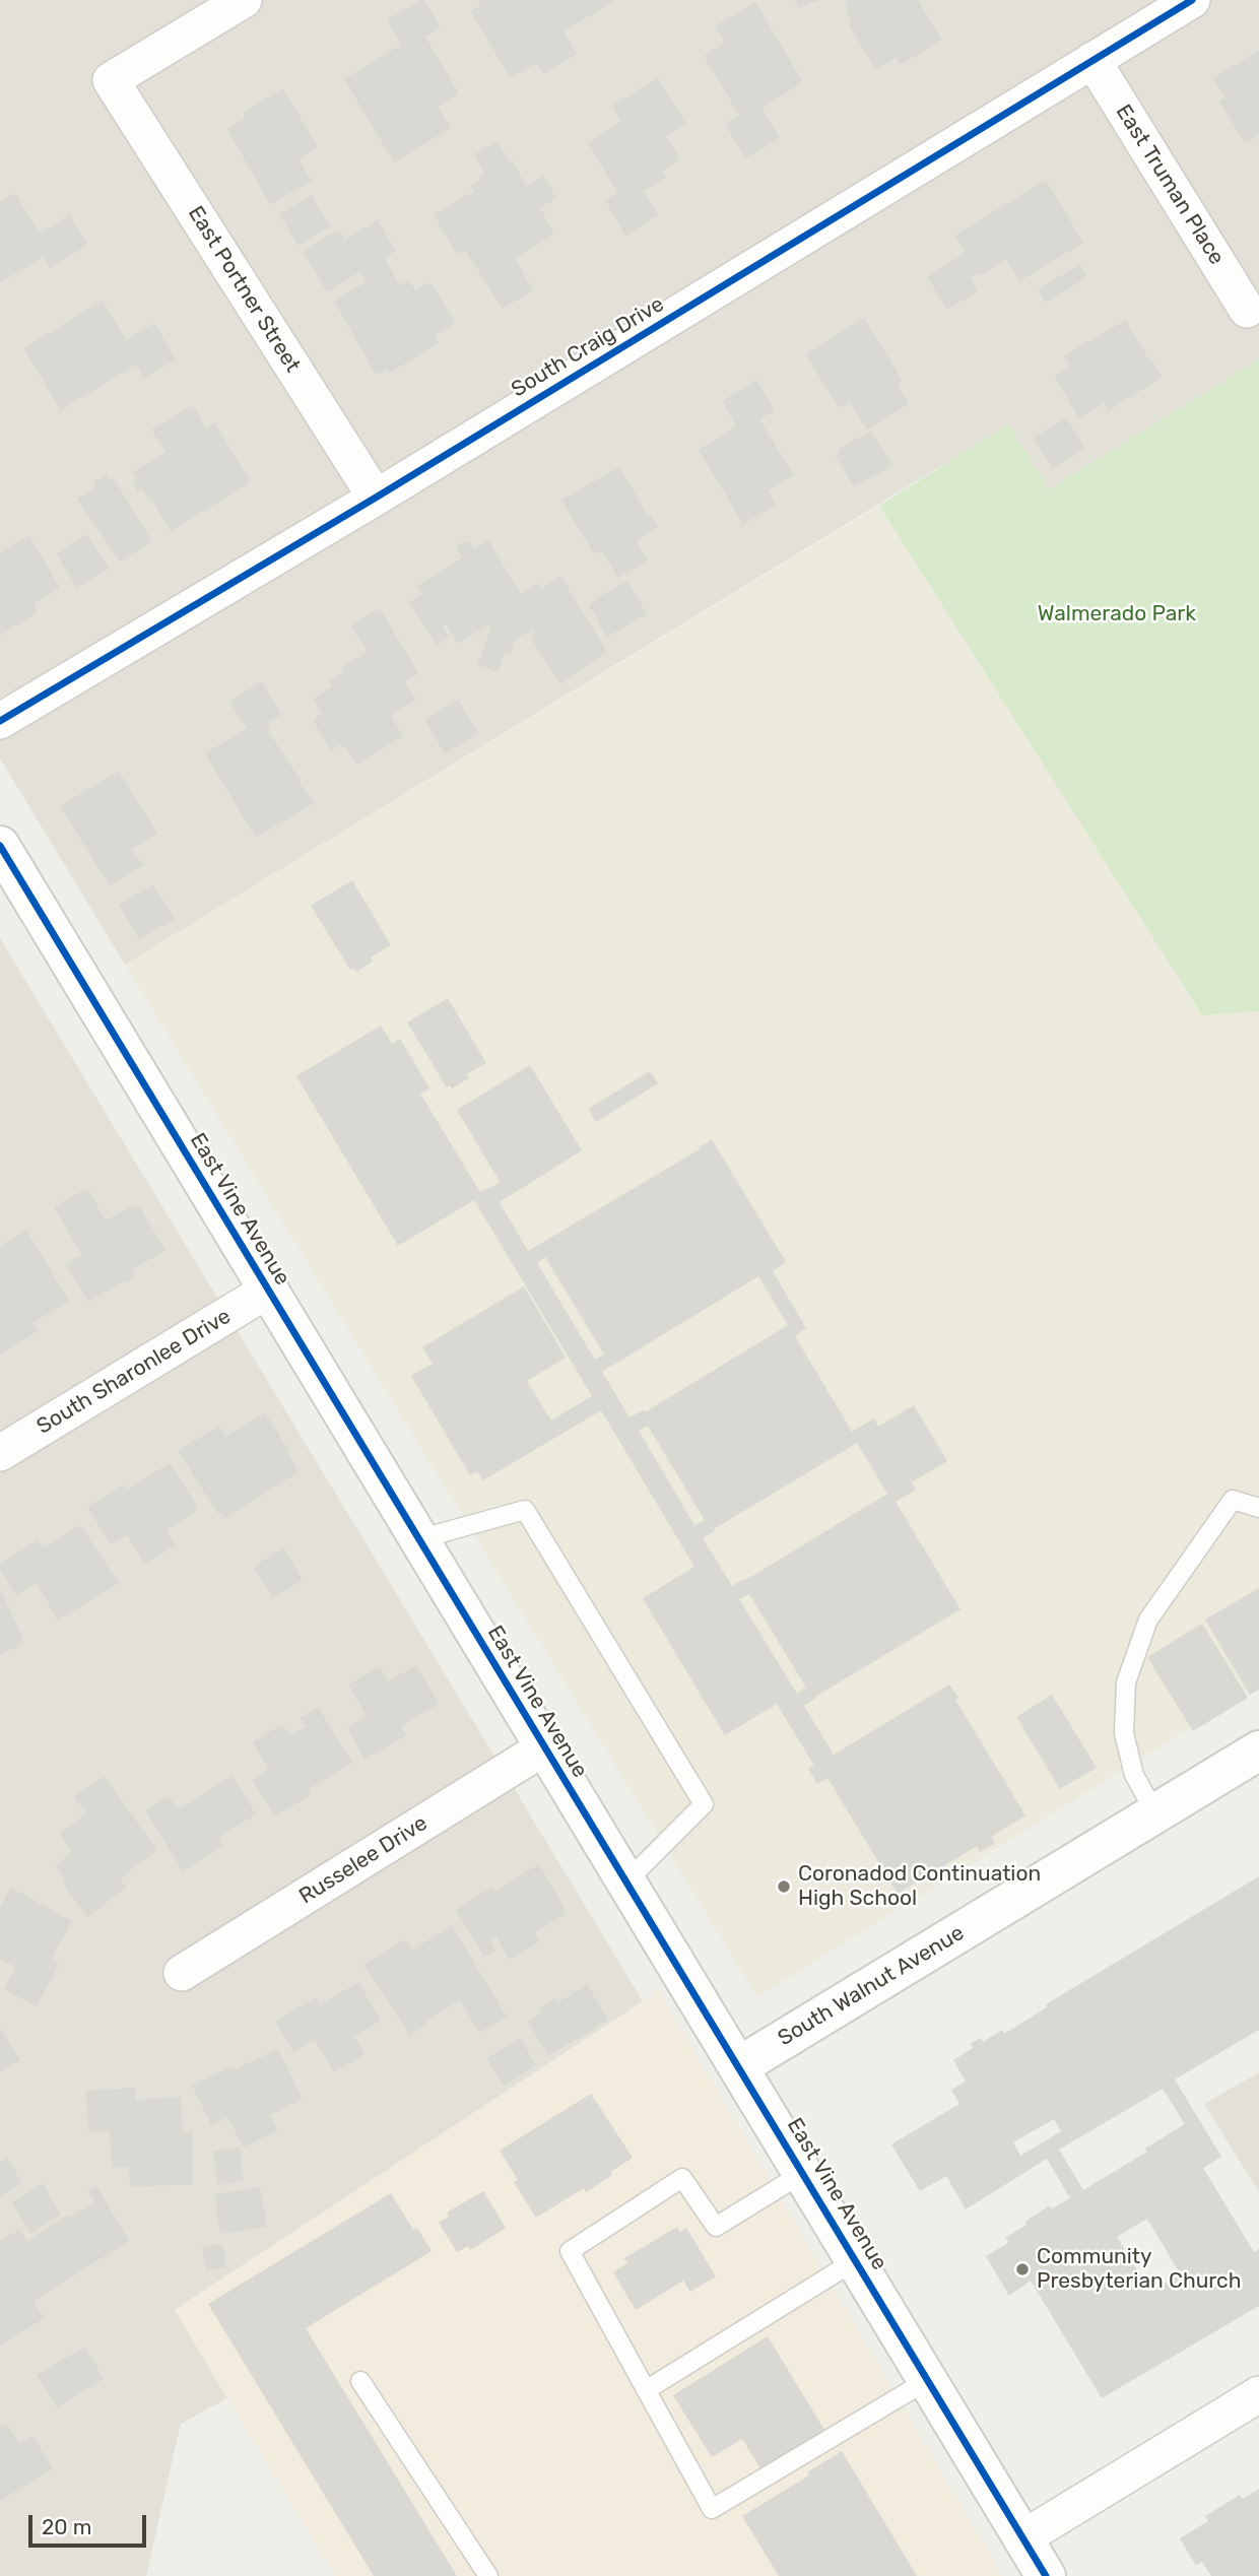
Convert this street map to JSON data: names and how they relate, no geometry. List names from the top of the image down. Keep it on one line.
{"streets":{"street":["East Truman Place","East Portner Street","South Craig Drive","East Vine Avenue","South Sharonlee Drive","Russelee Drive","South Walnut Avenue"]},"crossings":[["East Truman Place","South Craig Drive"],["East Portner Street","South Craig Drive"],["East Vine Avenue","South Sharonlee Drive"],["East Vine Avenue","Russelee Drive"],["East Vine Avenue","South Walnut Avenue"]],"parks":["Walmerado Park"],"places":["Coronadod Continuation High School","Community Presbyterian Church"],"scale_bar":"20 m"}
